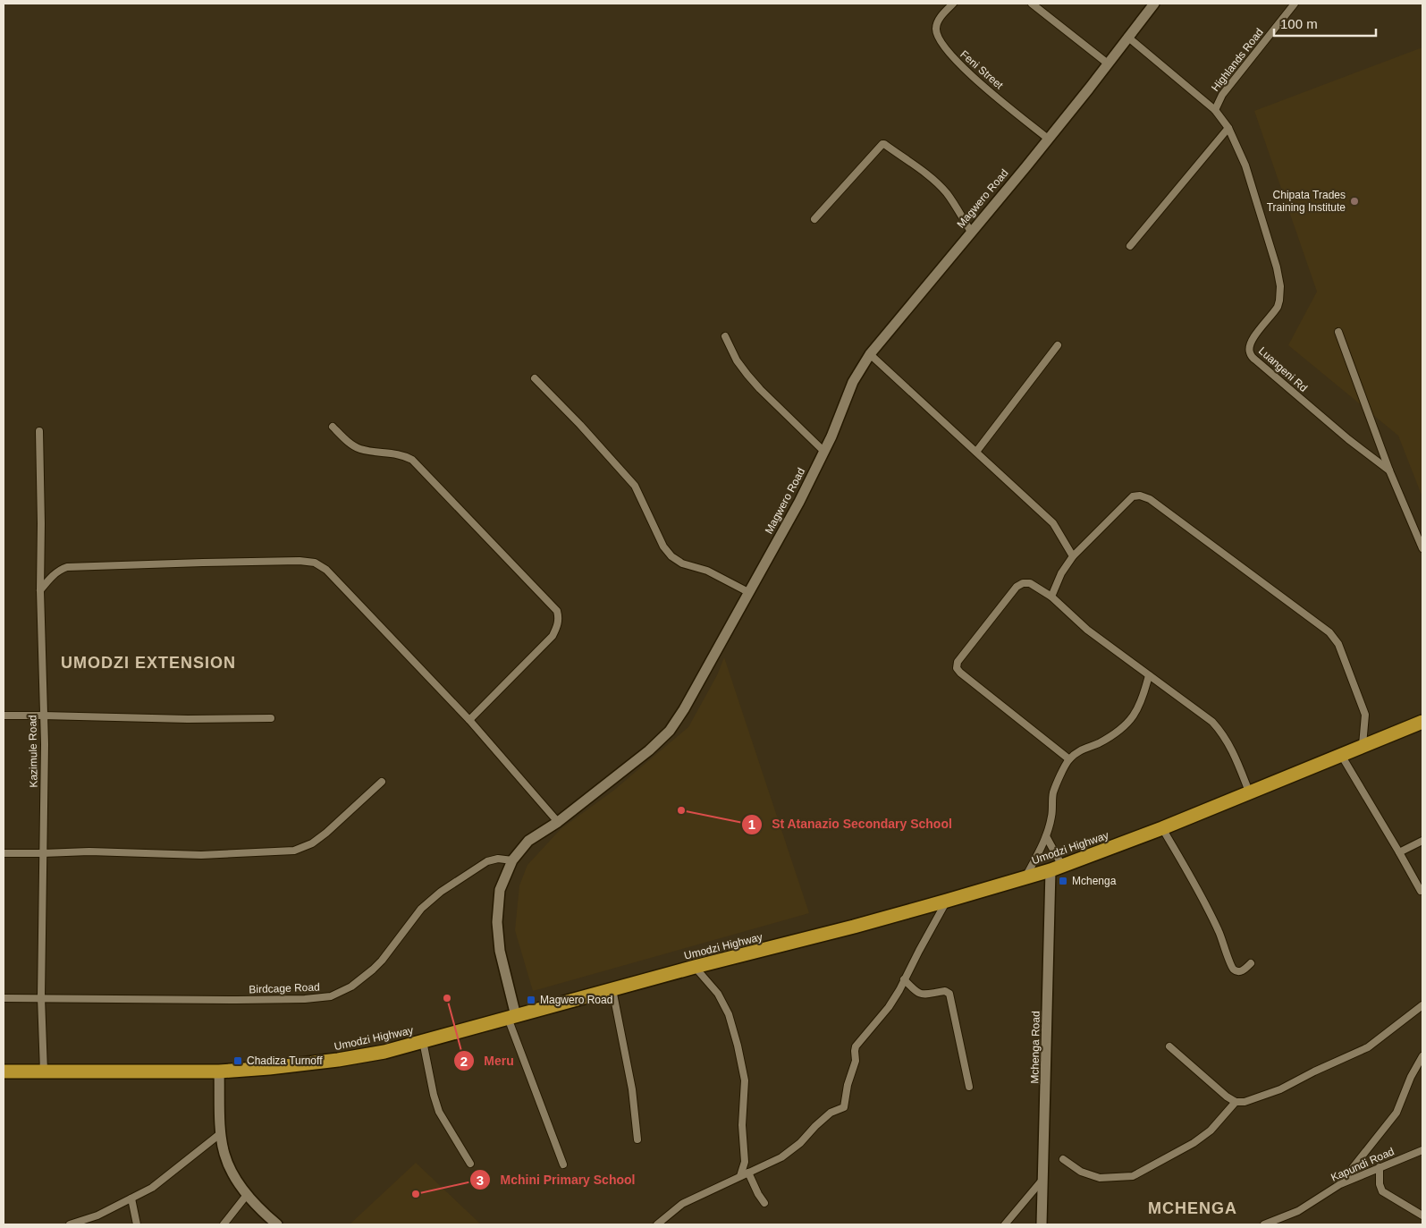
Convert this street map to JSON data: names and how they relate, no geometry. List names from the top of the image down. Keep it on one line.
{"streets":{"highway":["Umodzi Highway"],"street":["Highlands Road","Feni Street","Magwero Road","Luangeni Rd","Kazimule Road","Birdcage Road","Mchenga Road","Kapundi Road"]},"crossings":[["Highlands Road","Luangeni Rd"],["Feni Street","Magwero Road"],["Magwero Road","Luangeni Rd"],["Magwero Road","Umodzi Highway"],["Magwero Road","Birdcage Road"],["Kazimule Road","Umodzi Highway"],["Kazimule Road","Birdcage Road"],["Umodzi Highway","Mchenga Road"]],"districts":["UMODZI EXTENSION","MCHENGA"],"places":{"other":["Chipata Trades Training Institute","St Atanazio Secondary School","Meru","Mchini Primary School"],"transit":["Mchenga","Magwero Road","Chadiza Turnoff"]},"scale_bar":"100 m"}
